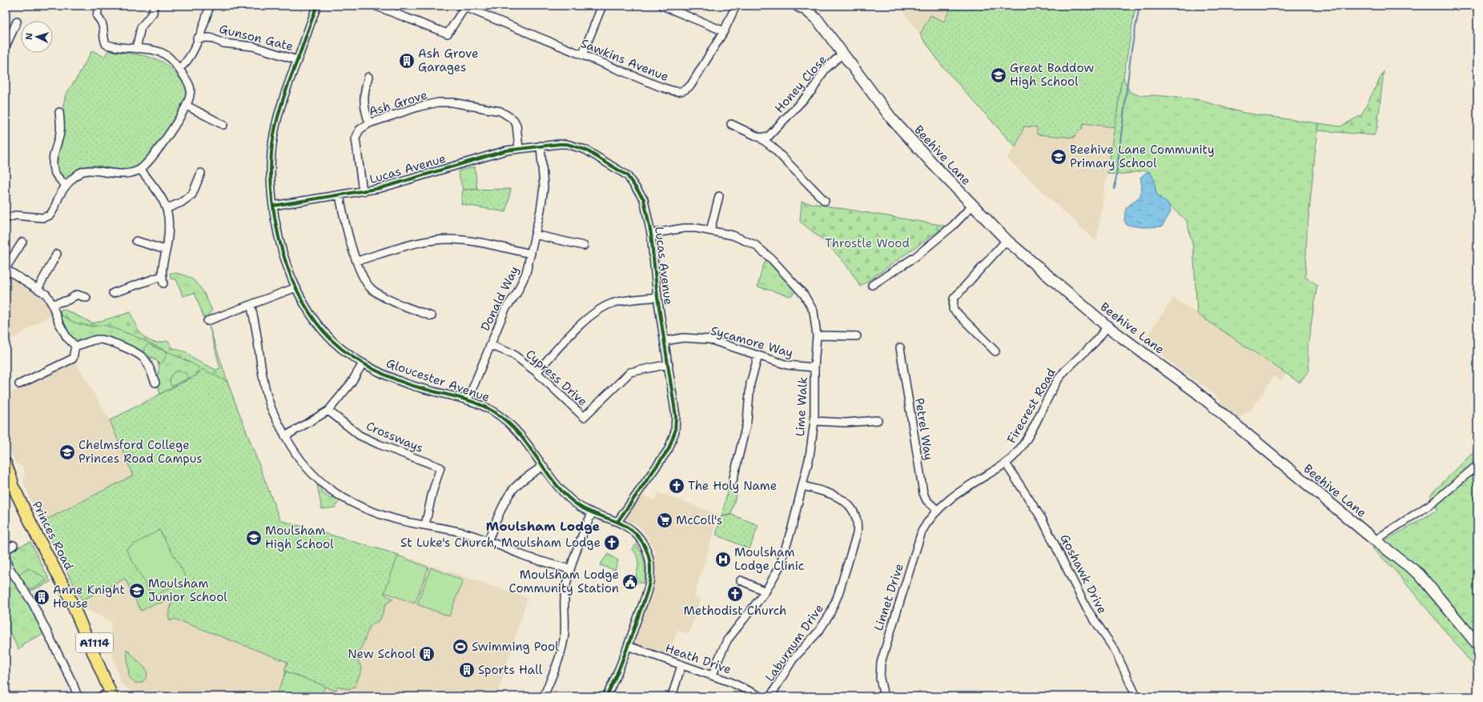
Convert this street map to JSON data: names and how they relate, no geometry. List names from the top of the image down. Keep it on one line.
{"streets":{"main road":["Beehive Lane","Princes Road","A1114"],"street":["Gunson Gate","Sawkins Avenue","Honey Close","Ash Grove","Lucas Avenue","Donald Way","Sycamore Way","Cypress Drive","Gloucester Avenue","Firecrest Road","Lime Walk","Petrel Way","Crossways","Goshawk Drive","Linnet Drive","Laburnum Drive","Heath Drive"]},"crossings":[["Gunson Gate","Gloucester Avenue"],["Honey Close","Beehive Lane"],["Ash Grove","Lucas Avenue"],["Beehive Lane","Firecrest Road"],["Lucas Avenue","Donald Way"],["Lucas Avenue","Sycamore Way"],["Lucas Avenue","Cypress Drive"],["Lucas Avenue","Gloucester Avenue"],["Lucas Avenue","Lime Walk"],["Donald Way","Cypress Drive"],["Donald Way","Gloucester Avenue"],["Sycamore Way","Lime Walk"],["Gloucester Avenue","Heath Drive"],["Firecrest Road","Petrel Way"],["Firecrest Road","Goshawk Drive"],["Firecrest Road","Linnet Drive"],["Lime Walk","Laburnum Drive"],["Lime Walk","Heath Drive"],["Petrel Way","Linnet Drive"]],"districts":["Moulsham Lodge"],"parks":["Throstle Wood"],"places":{"building":["Ash Grove Garages","Anne Knight House","New School","Sports Hall"],"school or university":["Great Baddow High School","Beehive Lane Community Primary School","Chelmsford College Princes Road Campus","Moulsham High School","Moulsham Junior School"],"church":["The Holy Name","St Luke's Church, Moulsham Lodge","Methodist Church"],"supermarket":["McColl's"],"hospital":["Moulsham Lodge Clinic"],"public building":["Moulsham Lodge Community Station"],"sports":["Swimming Pool"]},"north":"left"}
